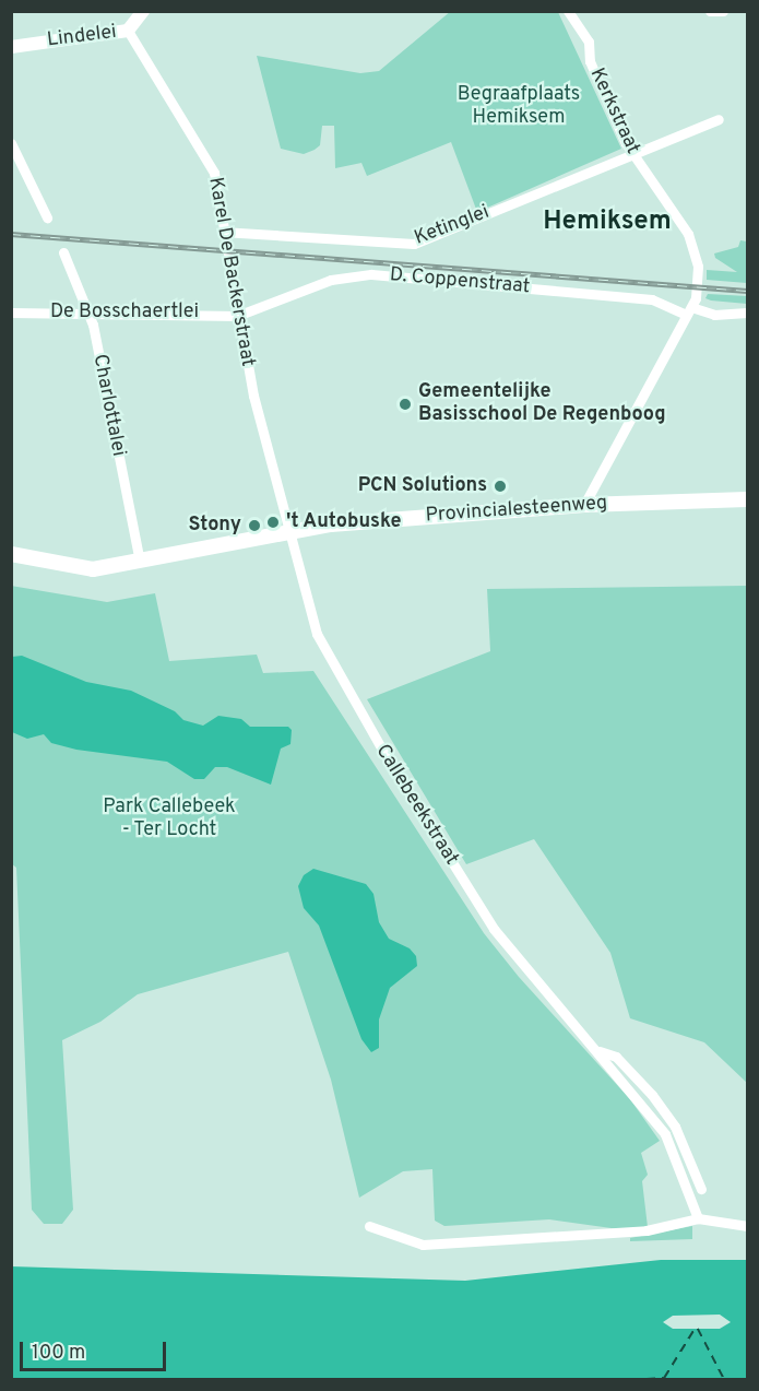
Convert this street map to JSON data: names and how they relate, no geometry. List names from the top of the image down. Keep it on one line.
{"streets":{"main road":["Provincialesteenweg"],"street":["Lindelei","Kerkstraat","Ketinglei","Karel De Backerstraat","D. Coppenstraat","De Bosschaertlei","Charlottalei","Callebeekstraat"]},"crossings":[["Lindelei","Karel De Backerstraat"],["Kerkstraat","Ketinglei"],["Kerkstraat","D. Coppenstraat"],["Kerkstraat","Provincialesteenweg"],["Ketinglei","Karel De Backerstraat"],["Karel De Backerstraat","D. Coppenstraat"],["Karel De Backerstraat","De Bosschaertlei"],["Karel De Backerstraat","Provincialesteenweg"],["Karel De Backerstraat","Callebeekstraat"],["D. Coppenstraat","De Bosschaertlei"],["De Bosschaertlei","Charlottalei"],["Charlottalei","Provincialesteenweg"],["Provincialesteenweg","Callebeekstraat"]],"districts":["Hemiksem"],"parks":["Begraafplaats Hemiksem","Park Callebeek - Ter Locht"],"places":["Gemeentelijke Basisschool De Regenboog","PCN Solutions","'t Autobuske","Stony"],"scale_bar":"100 m"}
